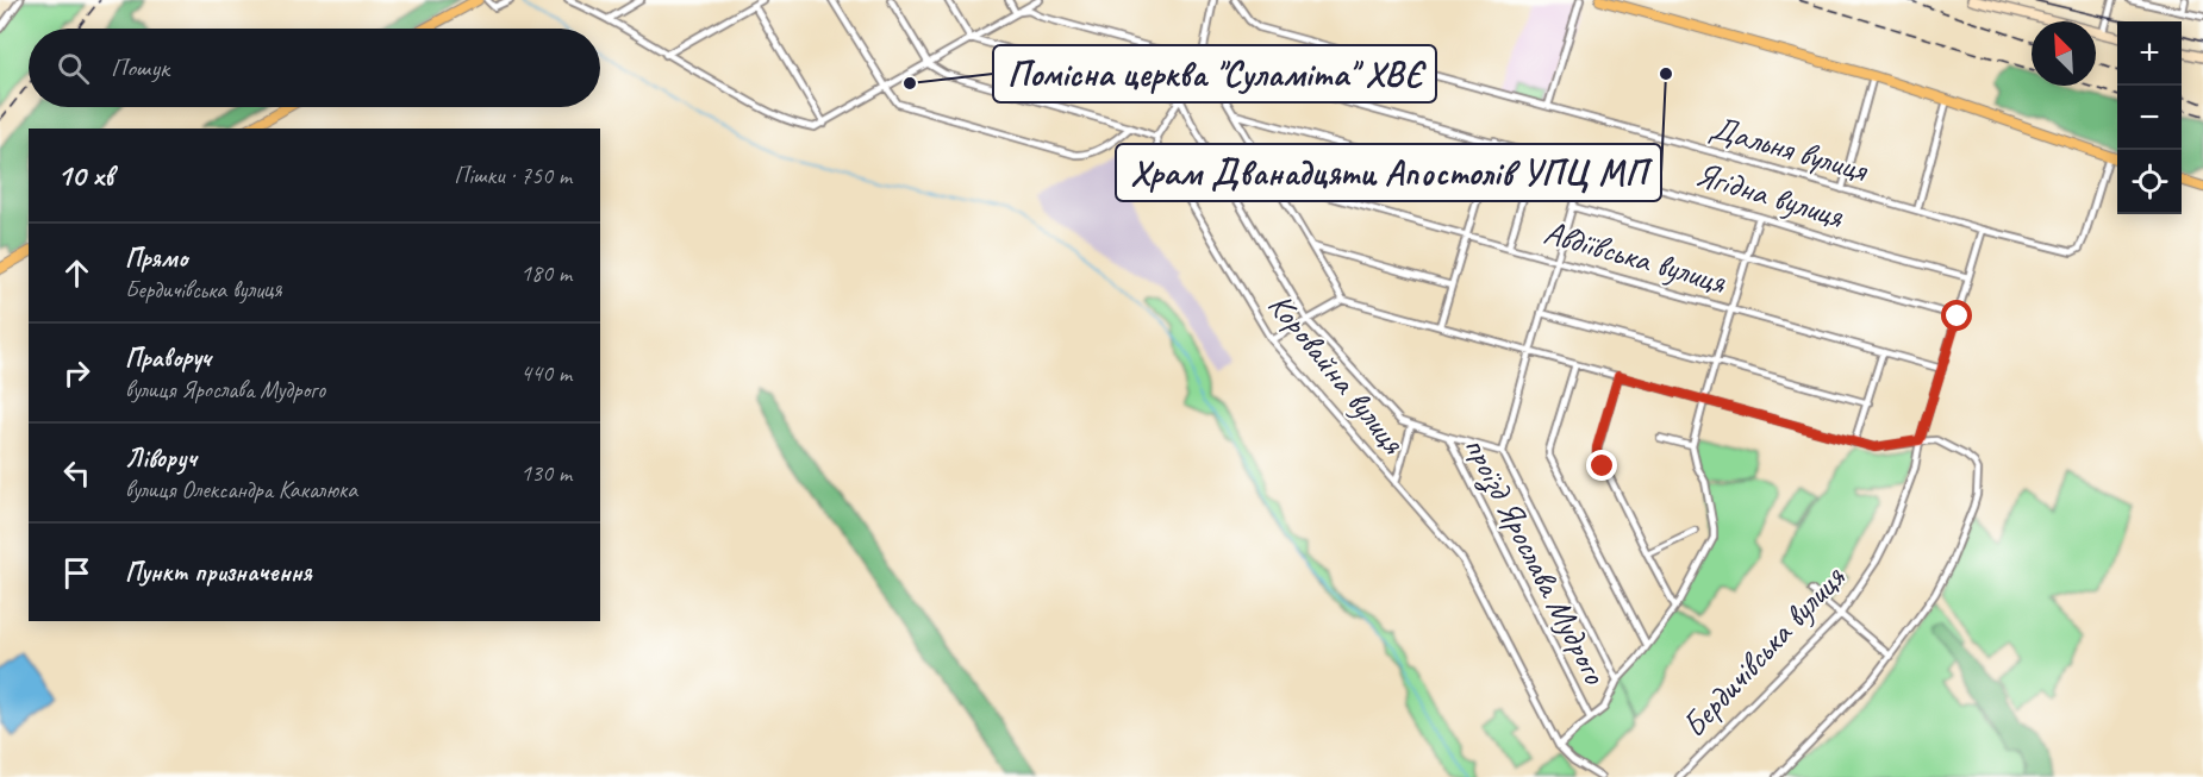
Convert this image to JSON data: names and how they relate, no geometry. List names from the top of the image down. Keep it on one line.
{"streets":{"street":["Дальня вулиця","Ягідна вулиця","Авдіївська вулиця","Коровайна вулиця","проїзд Ярослава Мудрого","Бердичівська вулиця"]},"crossings":[["Дальня вулиця","Бердичівська вулиця"],["Ягідна вулиця","Бердичівська вулиця"],["Авдіївська вулиця","Бердичівська вулиця"]],"places":["Храм Дванадцяти Апостолів УПЦ МП","Помісна церква \"Суламіта\" ХВЄ"],"north":"top left","page":{"map_buttons":["+","−"],"search":"Пошук","heading":["10 хв","Пішки · 750 m"],"list":[["Прямо","Бердичівська вулиця","180 m"],["Праворуч","вулиця Ярослава Мудрого","440 m"],["Ліворуч","вулиця Олександра Какалюка","130 m"],"Пункт призначення"]}}
